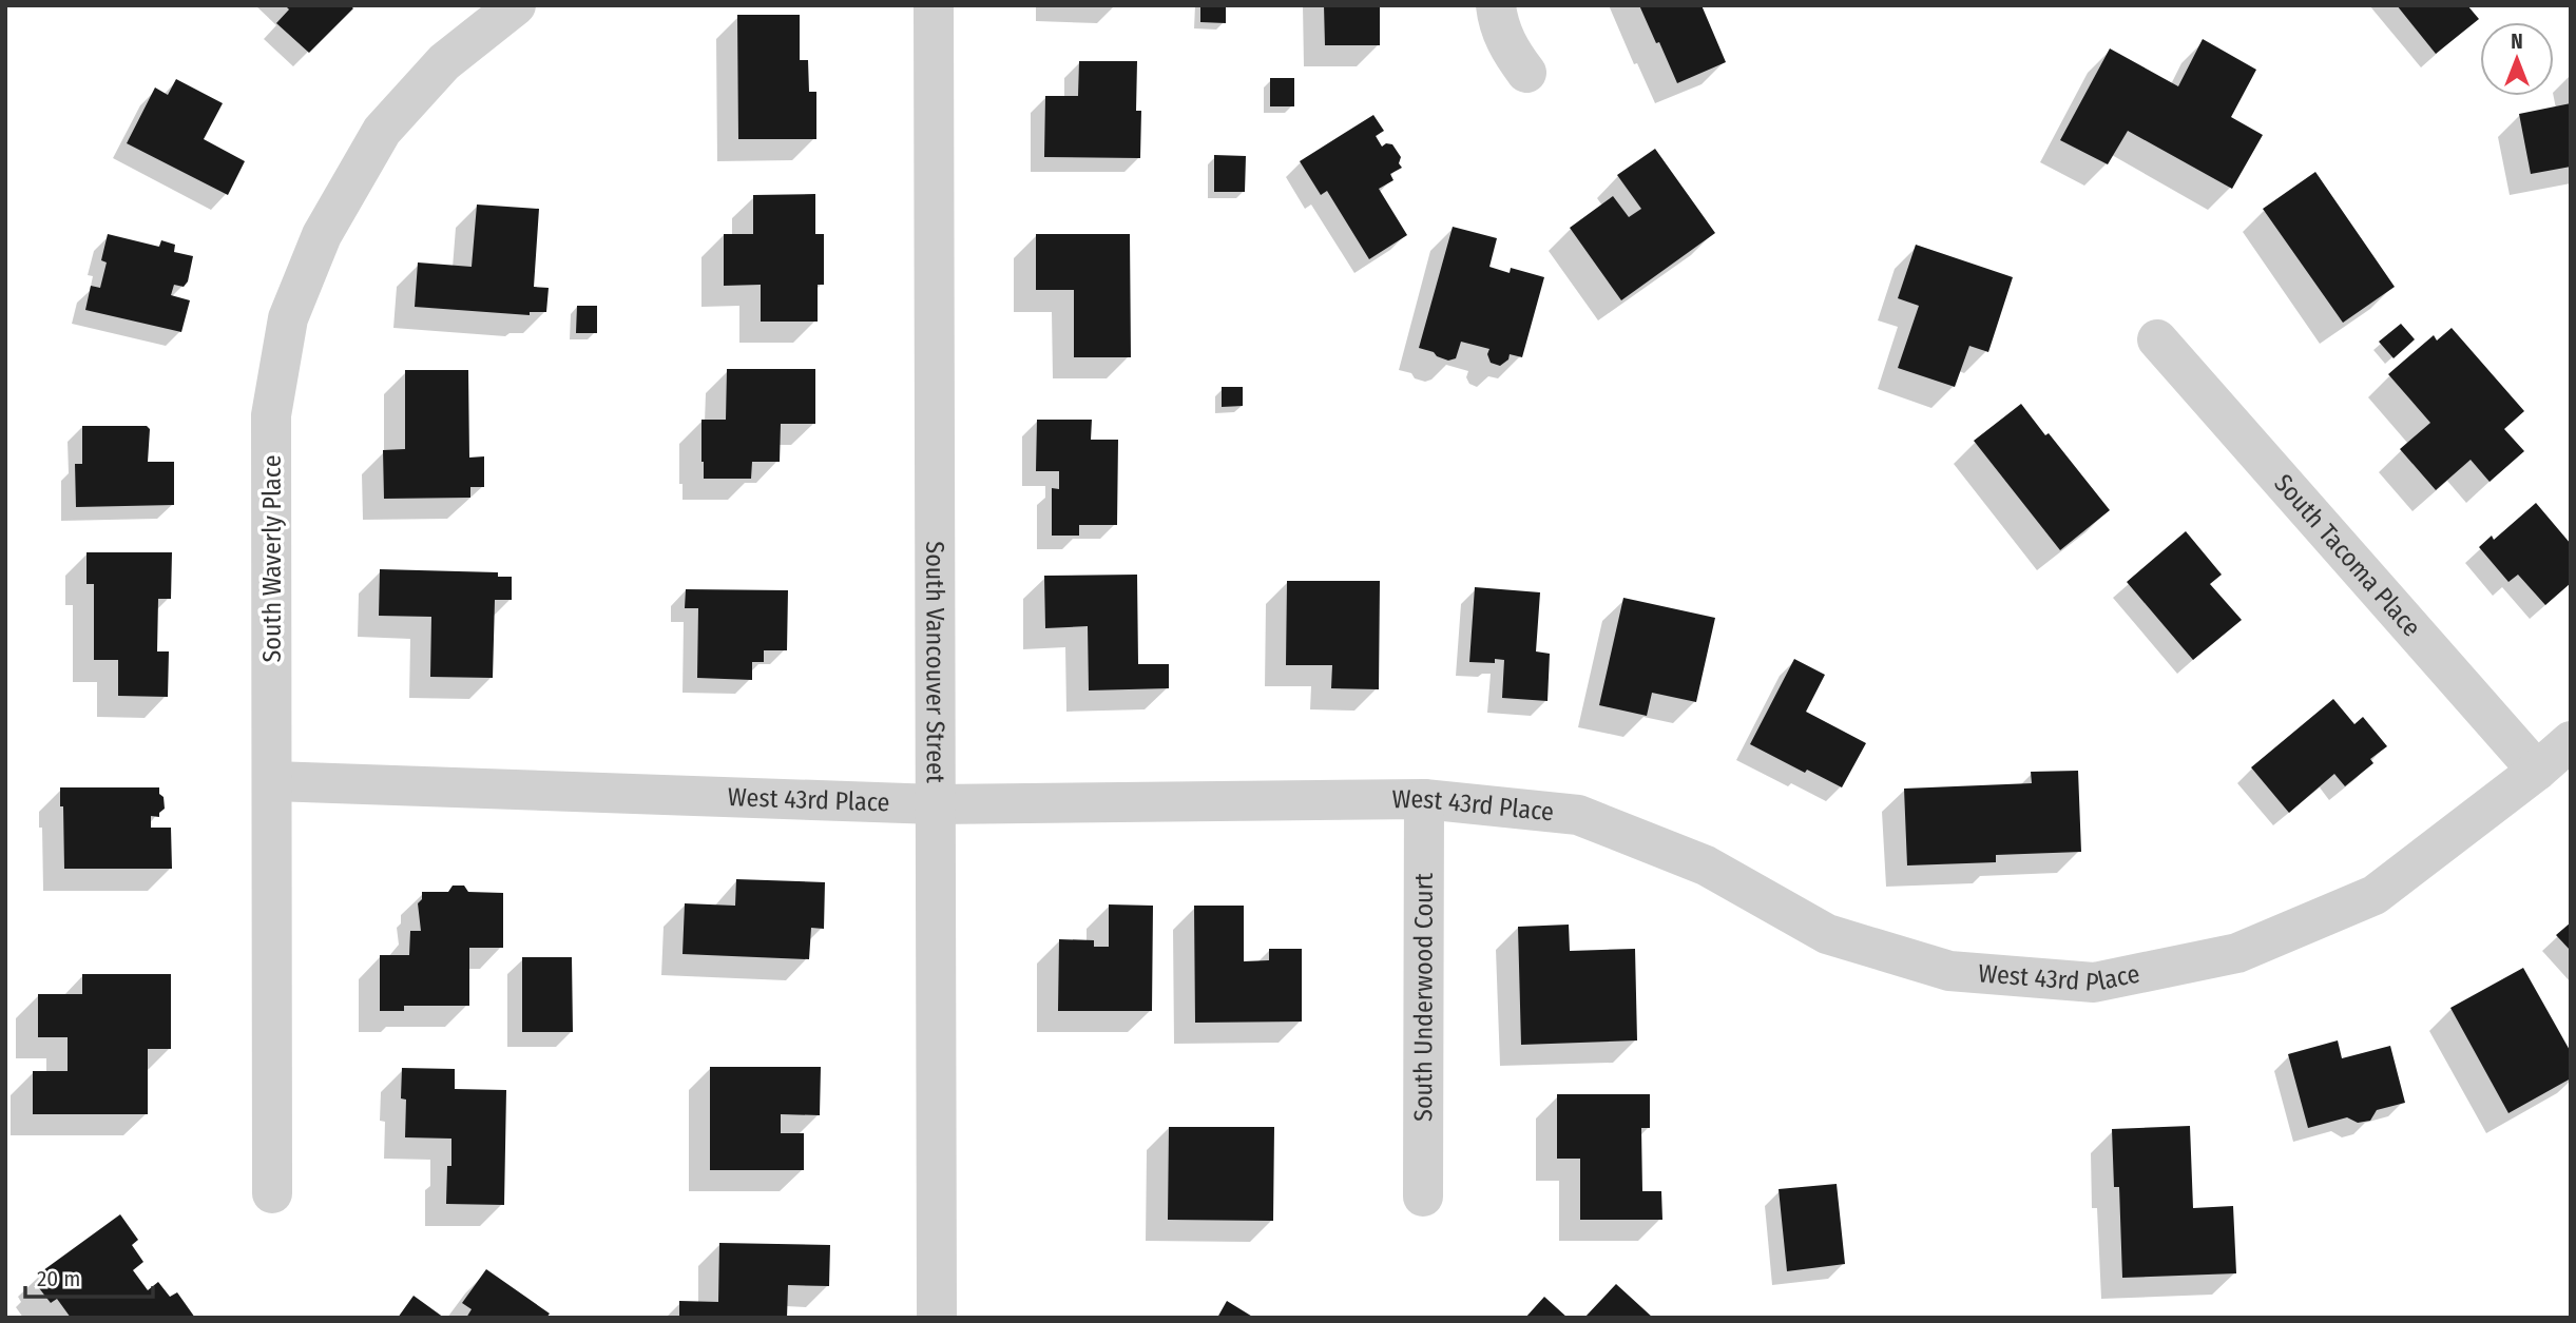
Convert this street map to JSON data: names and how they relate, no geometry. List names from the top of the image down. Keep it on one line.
{"streets":{"street":["South Tacoma Place","South Waverly Place","South Vancouver Street","West 43rd Place","South Underwood Court"]},"crossings":[["South Tacoma Place","West 43rd Place"],["South Waverly Place","West 43rd Place"],["South Vancouver Street","West 43rd Place"],["West 43rd Place","South Underwood Court"]],"scale_bar":"20 m","north":"top"}
